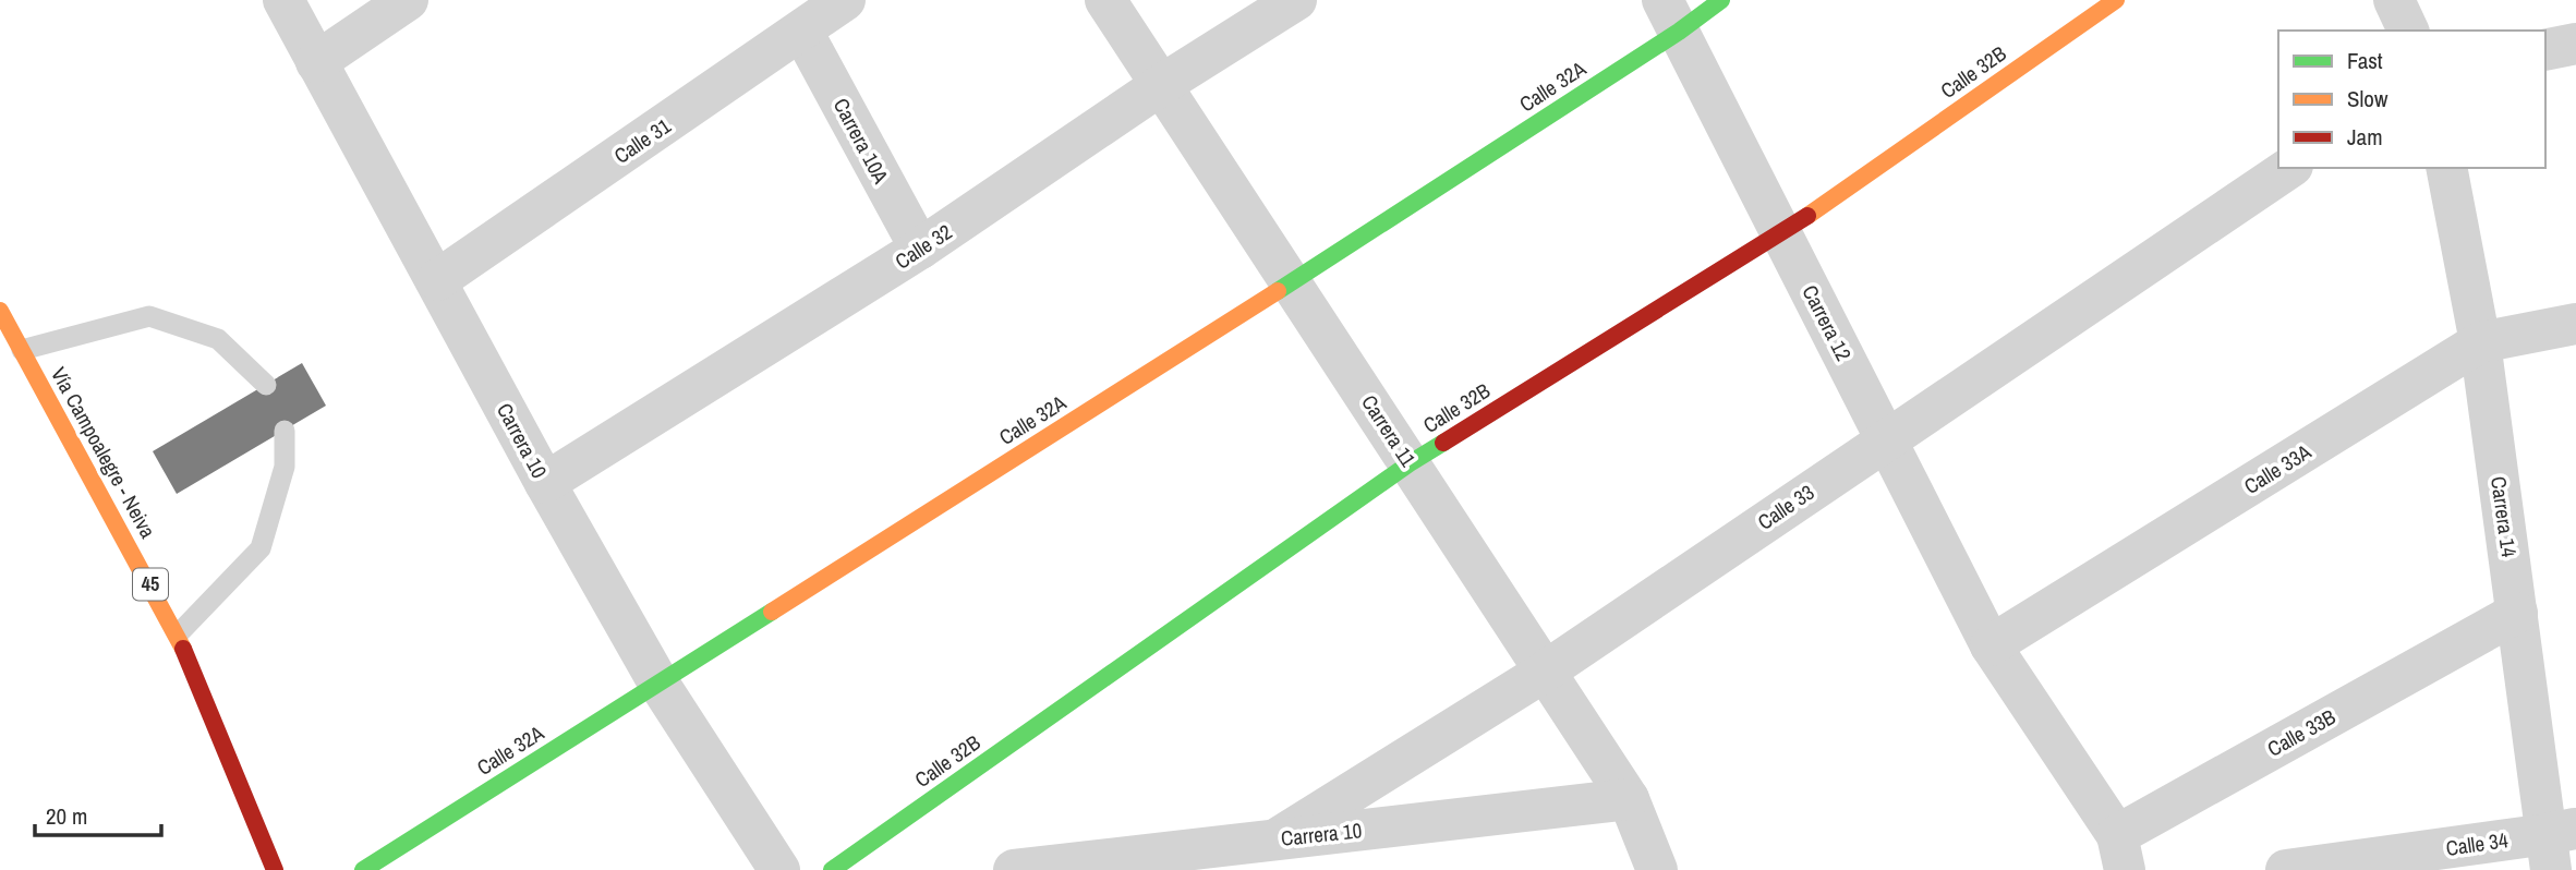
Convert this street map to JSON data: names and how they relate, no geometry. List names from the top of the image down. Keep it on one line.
{"streets":{"main road":["Calle 32B","Calle 32A","Vía Campoalegre - Neiva","45"],"street":["Calle 31","Carrera 10A","Calle 32","Carrera 12","Carrera 11","Carrera 10","Calle 33A","Calle 33","Carrera 14","Calle 33B","Calle 34"]},"crossings":[["Calle 32B","Carrera 12"],["Calle 32B","Carrera 11"],["Calle 32A","Carrera 12"],["Calle 32A","Carrera 11"],["Calle 32A","Carrera 10"],["Calle 31","Carrera 10A"],["Calle 31","Carrera 10"],["Carrera 10A","Calle 32"],["Calle 32","Carrera 11"],["Calle 32","Carrera 10"],["Carrera 12","Calle 33A"],["Carrera 12","Calle 33"],["Carrera 12","Calle 33B"],["Carrera 11","Carrera 10"],["Carrera 11","Calle 33"],["Carrera 10","Calle 33"],["Calle 33A","Carrera 14"],["Carrera 14","Calle 33B"],["Carrera 14","Calle 34"]],"legend":["Fast","Slow","Jam"],"scale_bar":"20 m"}
